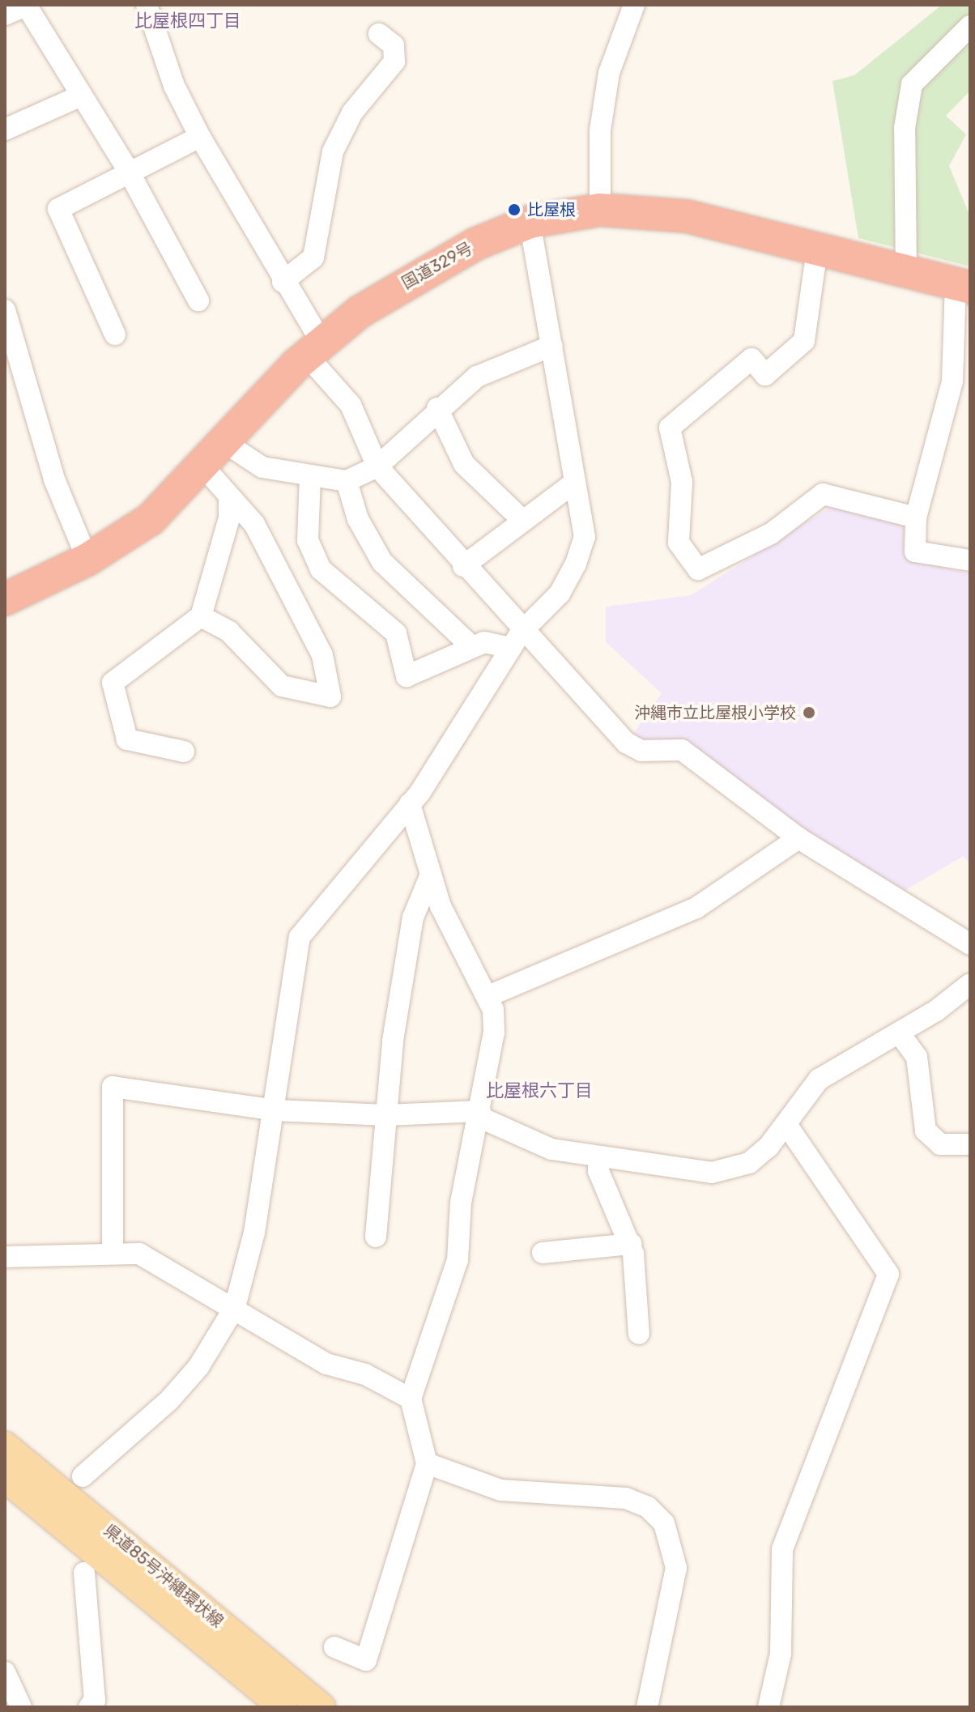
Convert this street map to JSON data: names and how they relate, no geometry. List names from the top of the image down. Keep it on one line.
{"streets":{"highway":["国道329号"],"main road":["県道85号沖縄環状線"]},"districts":["比屋根四丁目","比屋根六丁目"],"places":["比屋根","沖縄市立比屋根小学校"]}
